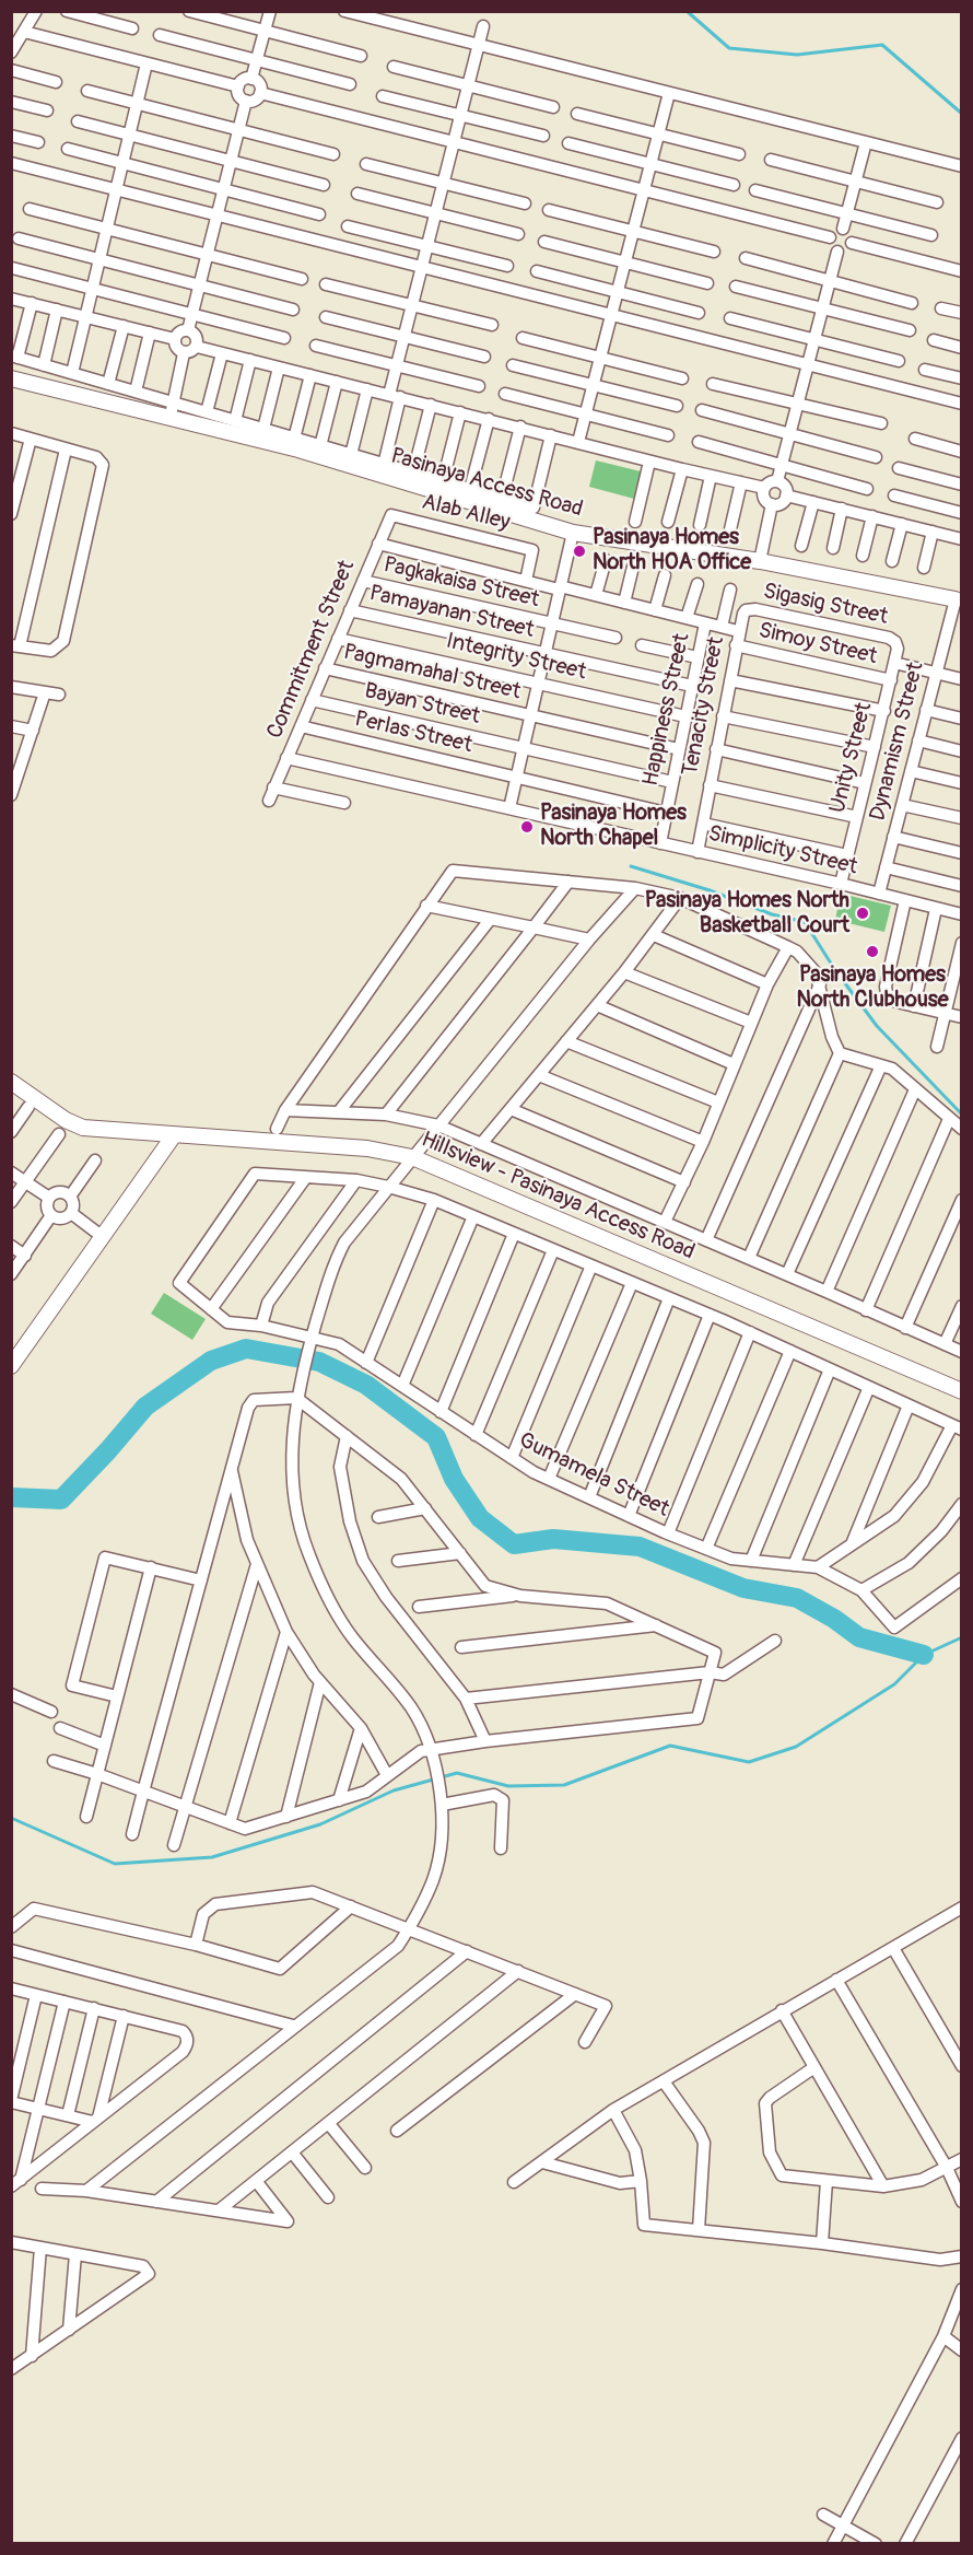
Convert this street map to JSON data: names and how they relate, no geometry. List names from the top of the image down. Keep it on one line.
{"streets":{"street":["Pasinaya Access Road","Alab Alley","Pagkakaisa Street","Sigasig Street","Pamayanan Street","Simoy Street","Commitment Street","Integrity Street","Pagmamahal Street","Bayan Street","Tenacity Street","Happiness Street","Perlas Street","Dynamism Street","Unity Street","Simplicity Street","Hillsview - Pasinaya Access Road","Gumamela Street"]},"crossings":[["Pasinaya Access Road","Dynamism Street"],["Alab Alley","Commitment Street"],["Pagkakaisa Street","Commitment Street"],["Sigasig Street","Tenacity Street"],["Sigasig Street","Unity Street"],["Pamayanan Street","Commitment Street"],["Pamayanan Street","Happiness Street"],["Simoy Street","Tenacity Street"],["Simoy Street","Unity Street"],["Commitment Street","Integrity Street"],["Commitment Street","Pagmamahal Street"],["Commitment Street","Bayan Street"],["Commitment Street","Perlas Street"],["Commitment Street","Simplicity Street"],["Integrity Street","Happiness Street"],["Pagmamahal Street","Happiness Street"],["Bayan Street","Happiness Street"],["Tenacity Street","Simplicity Street"],["Happiness Street","Perlas Street"],["Happiness Street","Simplicity Street"],["Dynamism Street","Simplicity Street"],["Unity Street","Simplicity Street"]],"places":["Pasinaya Homes North HOA Office","Pasinaya Homes North Chapel","Pasinaya Homes North Basketball Court","Pasinaya Homes North Clubhouse"]}
